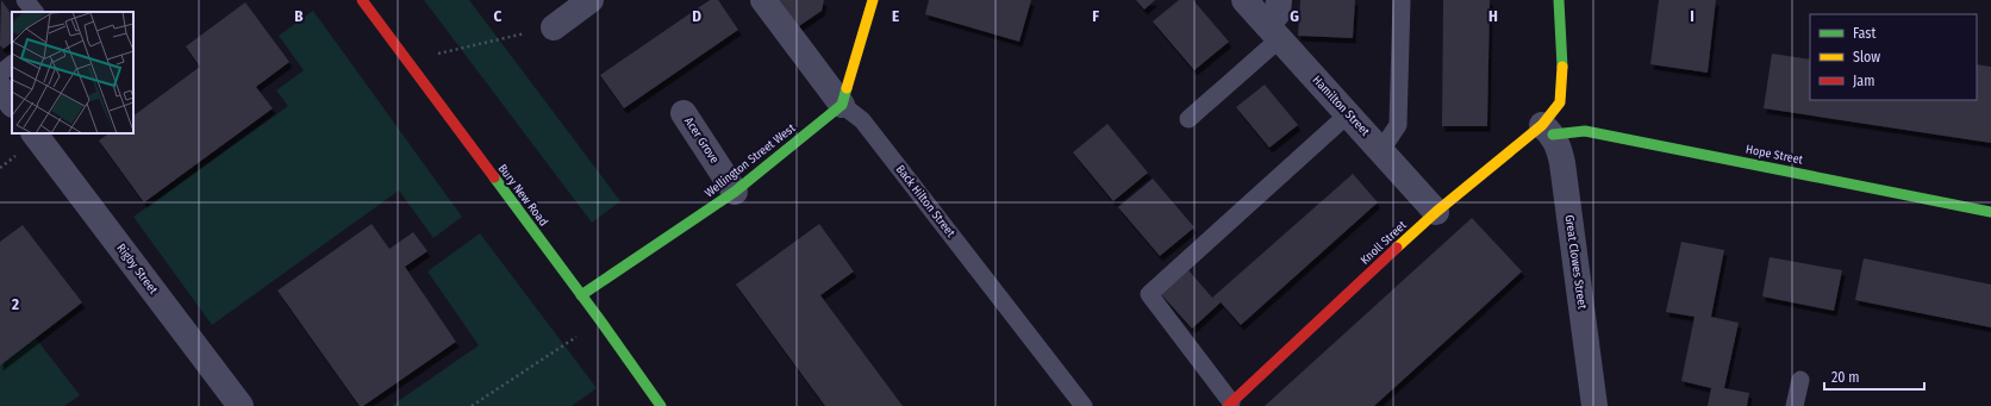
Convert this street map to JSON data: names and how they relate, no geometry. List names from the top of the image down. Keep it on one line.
{"streets":{"main road":["Hope Street","Wellington Street West","Bury New Road","Knoll Street"],"street":["Hamilton Street","Acer Grove","Back Hilton Street","Great Clowes Street","Rigby Street"]},"crossings":[["Hamilton Street","Knoll Street"],["Acer Grove","Wellington Street West"],["Hope Street","Knoll Street"],["Hope Street","Great Clowes Street"],["Wellington Street West","Bury New Road"],["Wellington Street West","Back Hilton Street"],["Knoll Street","Great Clowes Street"]],"legend":["Fast","Slow","Jam"],"scale_bar":"20 m","grid":{"columns":["B","C","D","E","F","G","H","I"],"rows":["2"]}}
